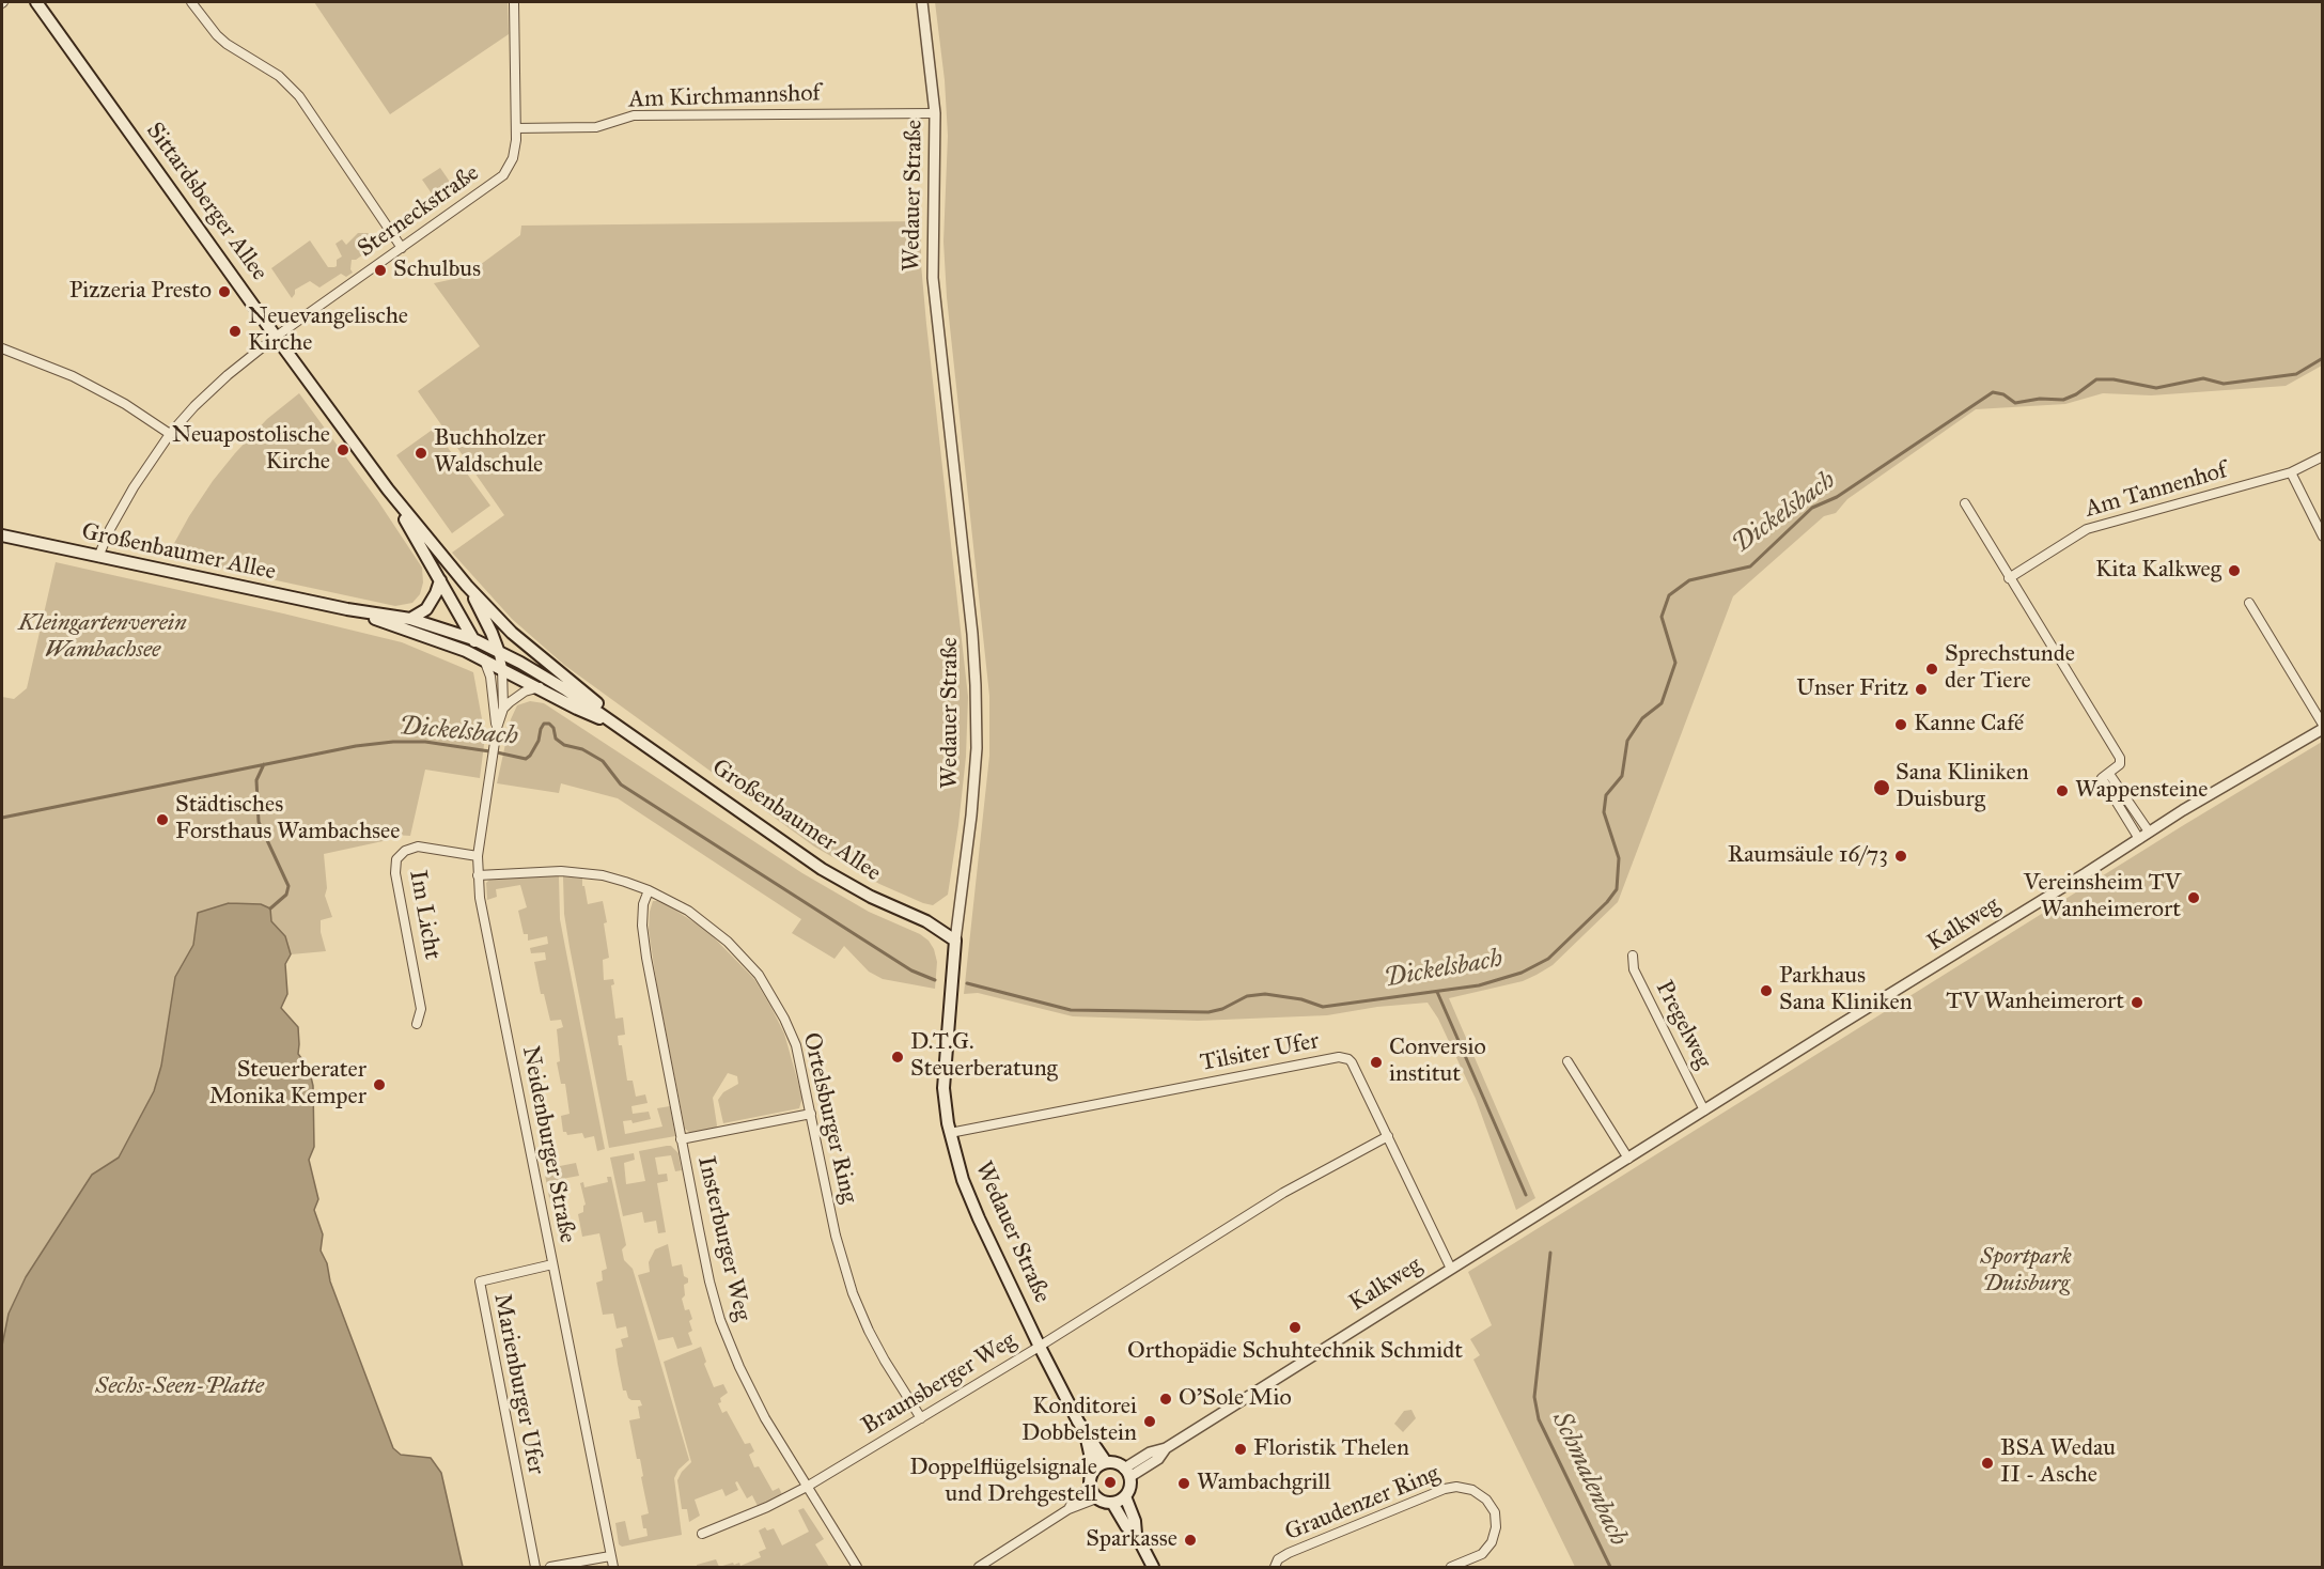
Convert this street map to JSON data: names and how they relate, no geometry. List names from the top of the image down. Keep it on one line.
{"streets":{"main road":["Wedauer Straße","Sittardsberger Allee","Großenbaumer Allee"],"street":["Am Kirchmannshof","Sterneckstraße","Am Tannenhof","Im Licht","Kalkweg","Pregelweg","Tilsiter Ufer","Ortelsburger Ring","Neidenburger Straße","Insterburger Weg","Marienburger Ufer","Braunsberger Weg","Graudenzer Ring"]},"crossings":[["Am Kirchmannshof","Wedauer Straße"],["Am Kirchmannshof","Sterneckstraße"],["Wedauer Straße","Großenbaumer Allee"],["Wedauer Straße","Kalkweg"],["Wedauer Straße","Tilsiter Ufer"],["Wedauer Straße","Braunsberger Weg"],["Sittardsberger Allee","Sterneckstraße"],["Sittardsberger Allee","Großenbaumer Allee"],["Sittardsberger Allee","Neidenburger Straße"],["Sterneckstraße","Großenbaumer Allee"],["Großenbaumer Allee","Neidenburger Straße"],["Im Licht","Neidenburger Straße"],["Kalkweg","Pregelweg"],["Kalkweg","Tilsiter Ufer"],["Tilsiter Ufer","Braunsberger Weg"],["Ortelsburger Ring","Neidenburger Straße"],["Ortelsburger Ring","Insterburger Weg"],["Ortelsburger Ring","Braunsberger Weg"],["Neidenburger Straße","Marienburger Ufer"],["Insterburger Weg","Braunsberger Weg"]],"water":["Dickelsbach","Schmalenbach"],"parks":["Kleingartenverein Wambachsee","Sportpark Duisburg","Sechs-Seen-Platte"],"places":["Schulbus","Pizzeria Presto","Neuevangelische Kirche","Neuapostolische Kirche","Buchholzer Waldschule","Kita Kalkweg","Sprechstunde der Tiere","Unser Fritz","Kanne Café","Sana Kliniken Duisburg","Wappensteine","Städtisches Forsthaus Wambachsee","Raumsäule 16/73","Vereinsheim TV Wanheimerort","Parkhaus Sana Kliniken","TV Wanheimerort","D.T.G. Steuerberatung","Conversio institut","Steuerberater Monika Kemper","Orthopädie Schuhtechnik Schmidt","O'Sole Mio","Konditorei Dobbelstein","Floristik Thelen","BSA Wedau II - Asche","Doppelflügelsignale und Drehgestell","Wambachgrill","Sparkasse"]}
